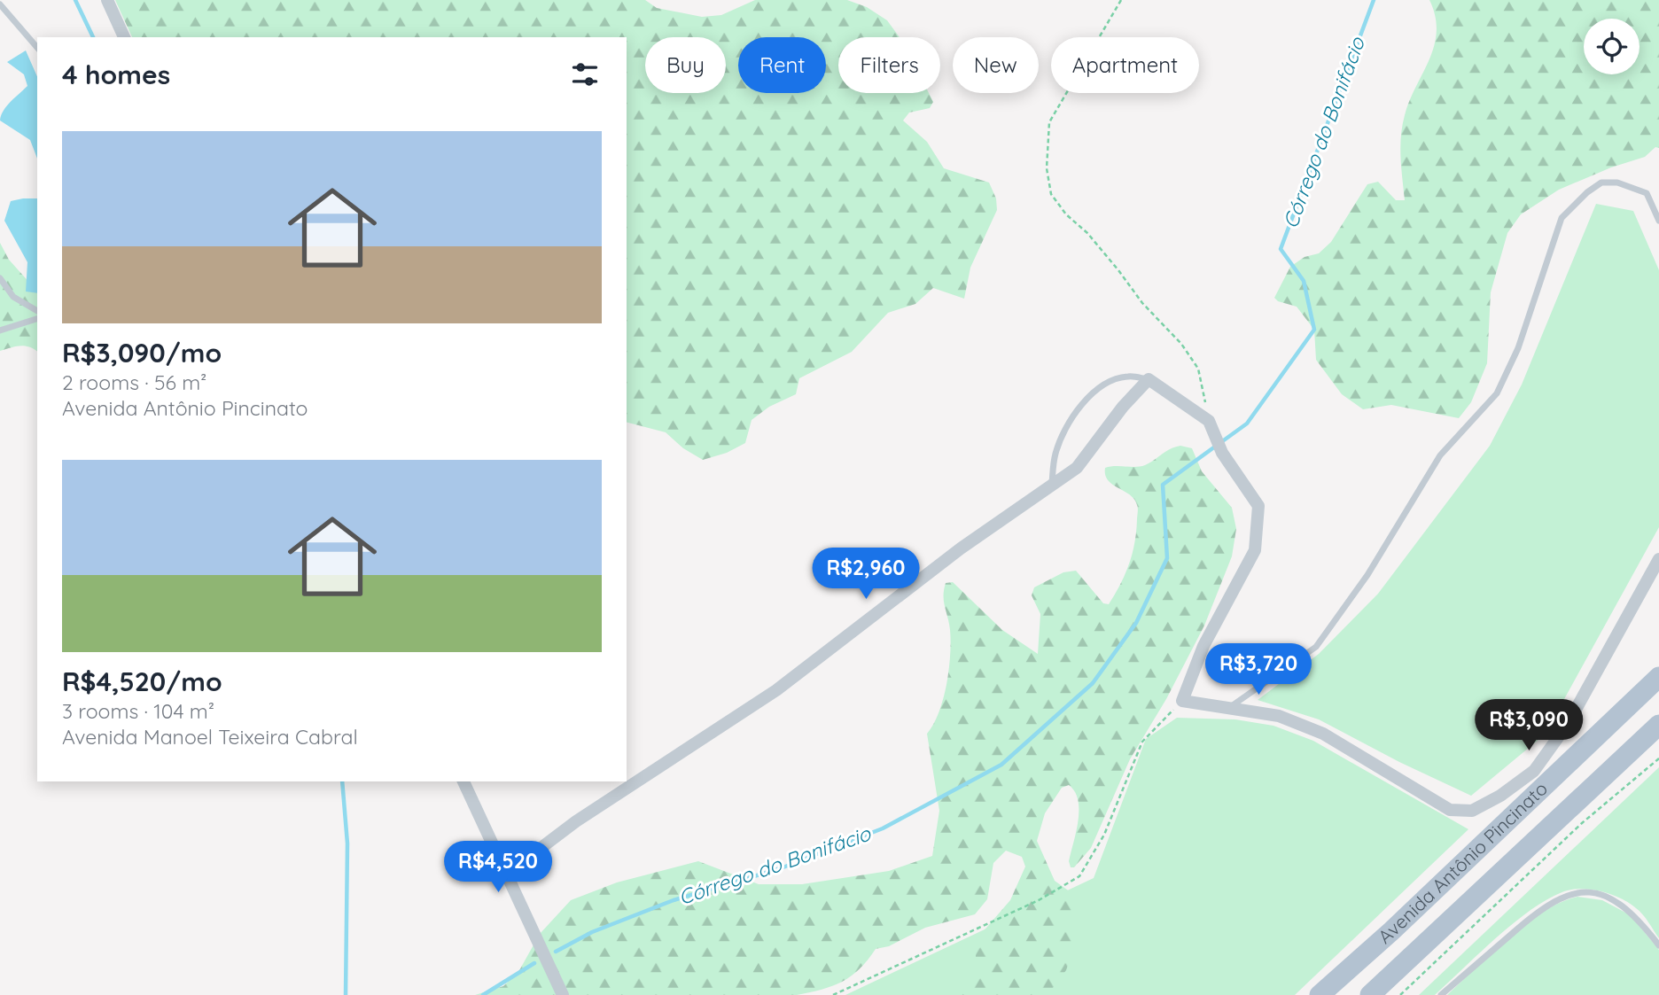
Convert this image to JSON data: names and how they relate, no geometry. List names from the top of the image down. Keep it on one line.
{"streets":{"main road":["Avenida Antônio Pincinato"]},"water":["Córrego do Bonifácio"],"page":{"chip":["Buy","Rent","Filters","New","Apartment"],"heading":"4 homes","list":[{"name":"R$3,090/mo","note":"2 rooms · 56 m² · Avenida Antônio Pincinato"},{"name":"R$4,520/mo","note":"3 rooms · 104 m² · Avenida Manoel Teixeira Cabral"}],"price":["R$2,960","R$3,720","R$3,090","R$4,520"]}}
